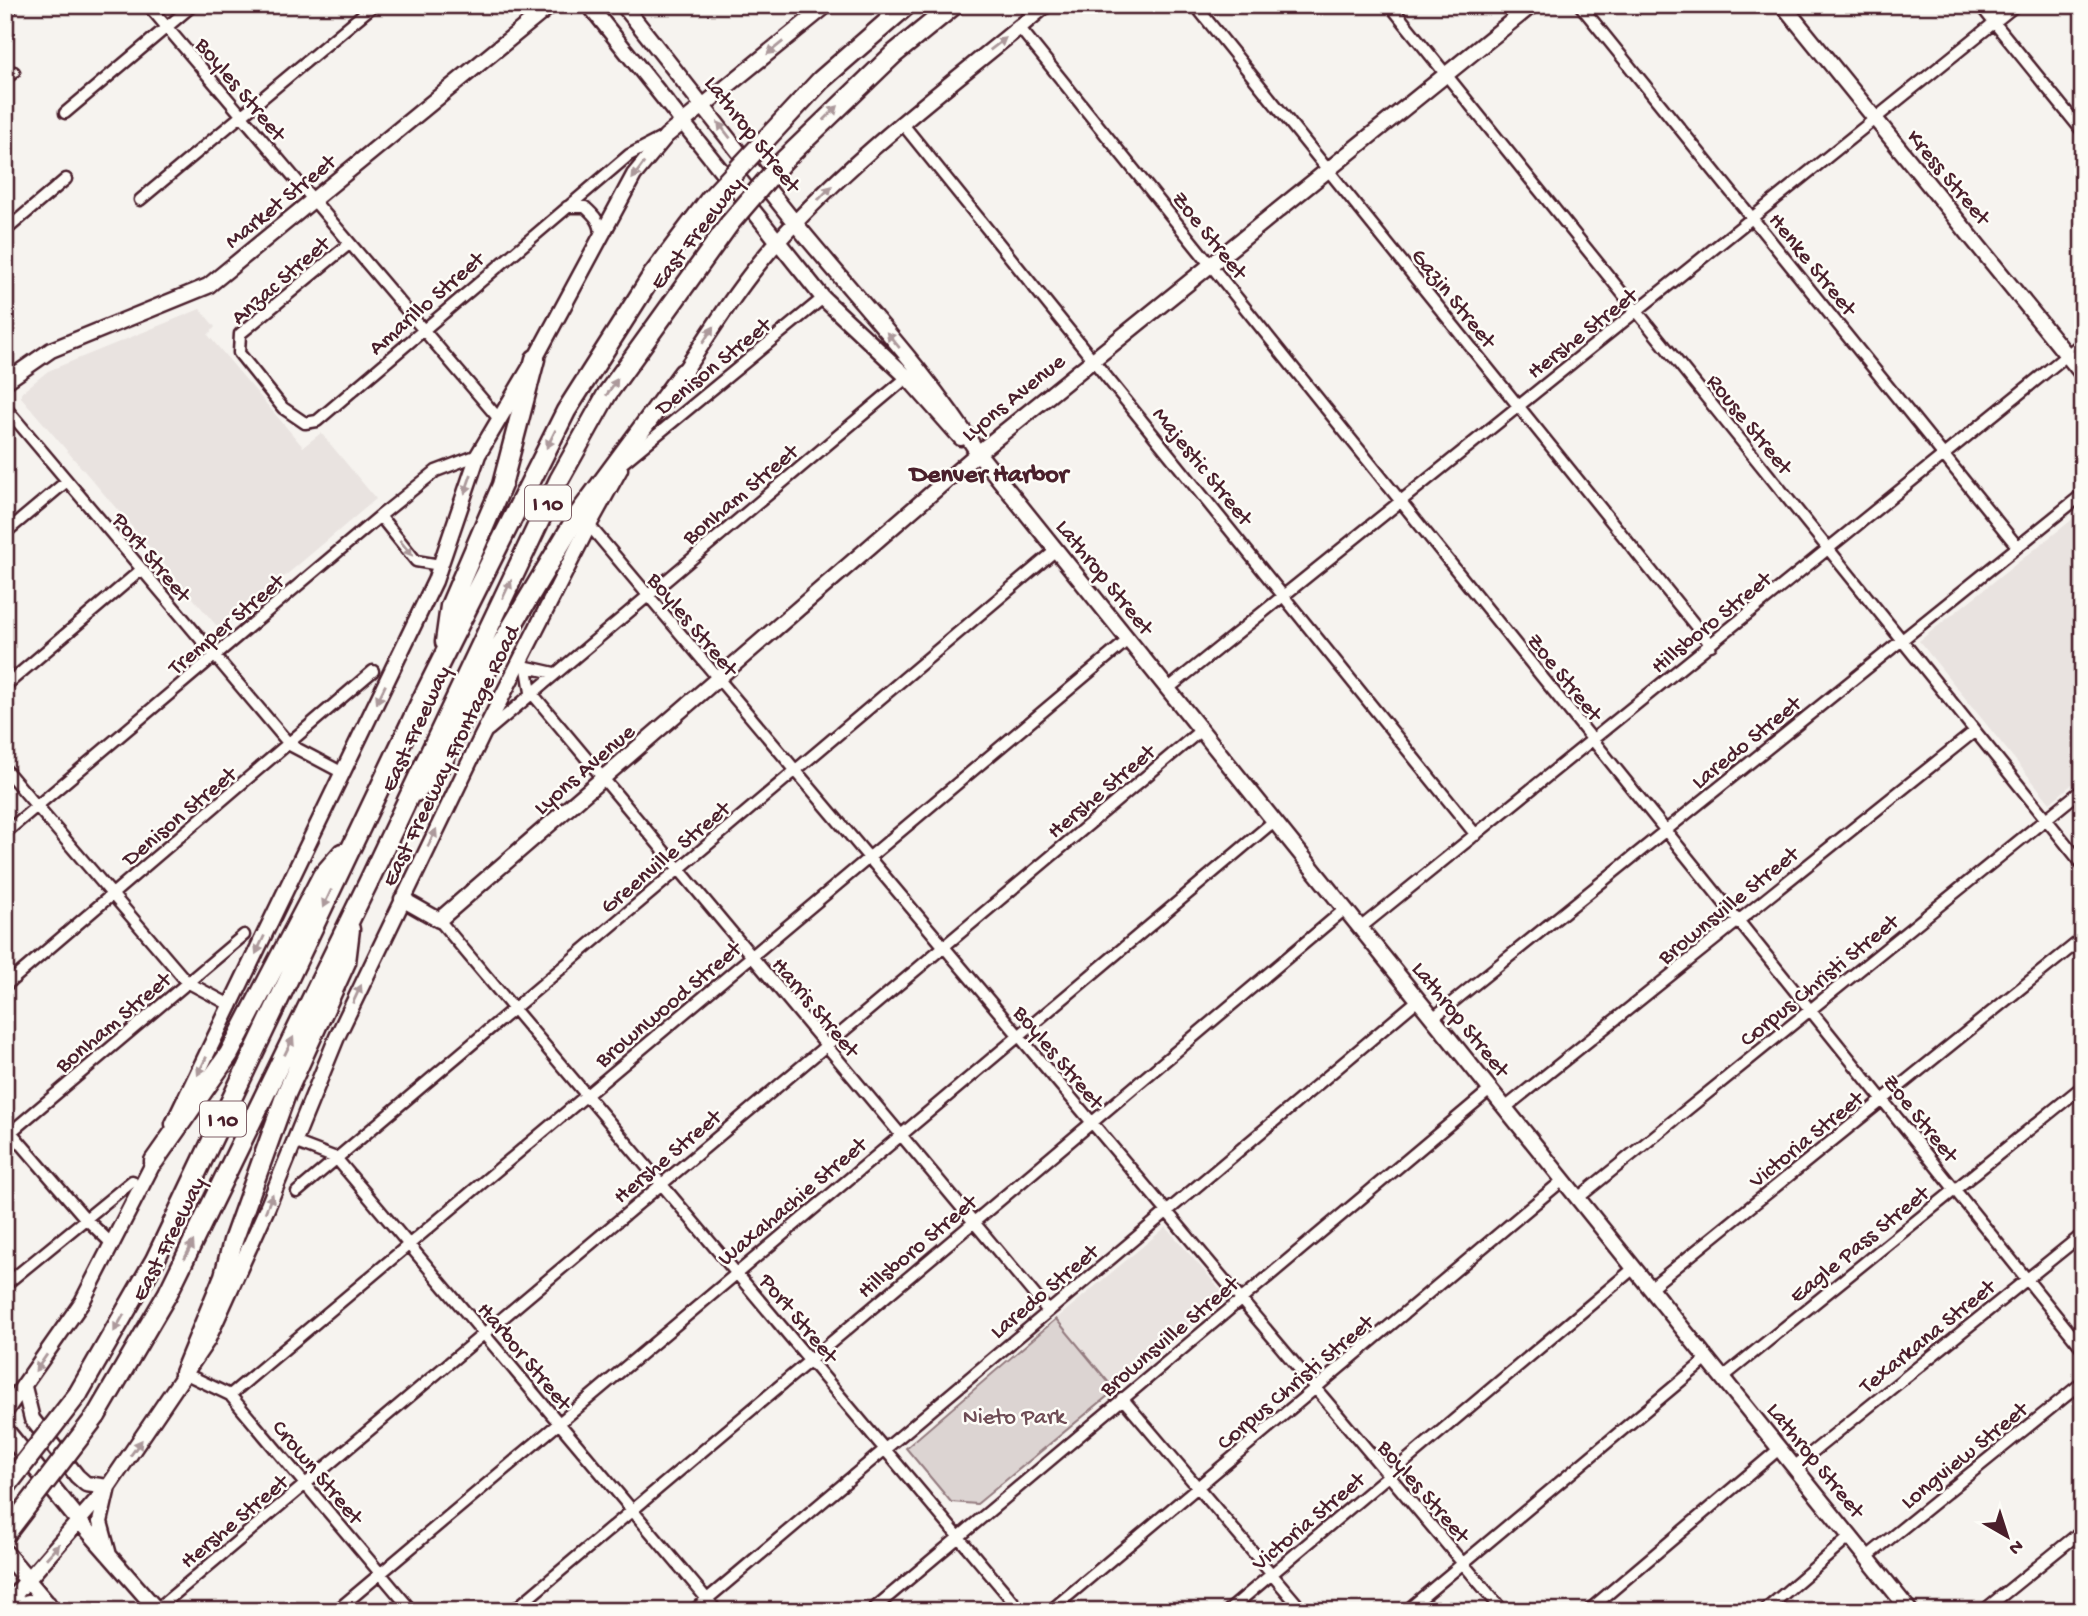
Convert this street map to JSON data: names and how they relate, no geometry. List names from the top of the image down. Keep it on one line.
{"streets":{"highway":["East Freeway","I 10"],"street":["Boyles Street","Lathrop Street","Kress Street","Market Street","Zoe Street","Henke Street","Anzac Street","Gazin Street","Amarillo Street","Hershe Street","Denison Street","Lyons Avenue","Rouse Street","Majestic Street","Bonham Street","Port Street","Hillsboro Street","Tremper Street","Laredo Street","East Freeway Frontage Road","Greenville Street","Brownsville Street","Corpus Christi Street","Brownwood Street","Harris Street","Victoria Street","Waxahachie Street","Eagle Pass Street","Texarkana Street","Harbor Street","Longview Street","Crown Street"]},"crossings":[["Boyles Street","Market Street"],["Boyles Street","Anzac Street"],["Boyles Street","Amarillo Street"],["Boyles Street","Hershe Street"],["Boyles Street","Lyons Avenue"],["Boyles Street","Bonham Street"],["Boyles Street","Hillsboro Street"],["Boyles Street","Laredo Street"],["Boyles Street","East Freeway Frontage Road"],["Boyles Street","Greenville Street"],["Boyles Street","Brownsville Street"],["Boyles Street","Corpus Christi Street"],["Boyles Street","Brownwood Street"],["Boyles Street","Victoria Street"],["Boyles Street","Waxahachie Street"],["Lathrop Street","Hershe Street"],["Lathrop Street","Denison Street"],["Lathrop Street","Lyons Avenue"],["Lathrop Street","Bonham Street"],["Lathrop Street","Hillsboro Street"],["Lathrop Street","Laredo Street"],["Lathrop Street","East Freeway Frontage Road"],["Lathrop Street","Greenville Street"],["Lathrop Street","Brownsville Street"],["Lathrop Street","Corpus Christi Street"],["Lathrop Street","Brownwood Street"],["Lathrop Street","Victoria Street"],["Lathrop Street","Waxahachie Street"],["Lathrop Street","Eagle Pass Street"],["Lathrop Street","Texarkana Street"],["Lathrop Street","Longview Street"],["Kress Street","Hershe Street"],["Kress Street","Hillsboro Street"],["Zoe Street","Hershe Street"],["Zoe Street","Lyons Avenue"],["Zoe Street","Hillsboro Street"],["Zoe Street","Laredo Street"],["Zoe Street","East Freeway Frontage Road"],["Zoe Street","Brownsville Street"],["Zoe Street","Corpus Christi Street"],["Zoe Street","Victoria Street"],["Zoe Street","Eagle Pass Street"],["Zoe Street","Texarkana Street"],["Henke Street","Hershe Street"],["Henke Street","Hillsboro Street"],["Henke Street","Laredo Street"],["Anzac Street","Amarillo Street"],["Gazin Street","Hershe Street"],["Gazin Street","Lyons Avenue"],["Gazin Street","Hillsboro Street"],["Hershe Street","Rouse Street"],["Hershe Street","Majestic Street"],["Hershe Street","Port Street"],["Hershe Street","Harris Street"],["Hershe Street","Harbor Street"],["Hershe Street","Crown Street"],["Denison Street","Port Street"],["Denison Street","East Freeway Frontage Road"],["Lyons Avenue","Rouse Street"],["Lyons Avenue","Majestic Street"],["Lyons Avenue","Port Street"],["Lyons Avenue","Harris Street"],["Rouse Street","Hillsboro Street"],["Rouse Street","Laredo Street"],["Rouse Street","Brownsville Street"],["Rouse Street","Corpus Christi Street"],["Majestic Street","Hillsboro Street"],["Majestic Street","East Freeway Frontage Road"],["Bonham Street","East Freeway Frontage Road"],["Bonham Street","Harris Street"],["Port Street","Hillsboro Street"],["Port Street","Tremper Street"],["Port Street","Laredo Street"],["Port Street","Greenville Street"],["Port Street","Brownsville Street"],["Port Street","Brownwood Street"],["Port Street","Waxahachie Street"],["Hillsboro Street","Harris Street"],["Hillsboro Street","Harbor Street"],["Laredo Street","Harris Street"],["Laredo Street","Harbor Street"],["East Freeway Frontage Road","Harbor Street"],["East Freeway Frontage Road","Crown Street"],["Greenville Street","Harris Street"],["Greenville Street","Harbor Street"],["Brownwood Street","Harris Street"],["Brownwood Street","Harbor Street"],["Brownwood Street","Crown Street"],["Harris Street","Waxahachie Street"],["Waxahachie Street","Harbor Street"],["Waxahachie Street","Crown Street"]],"districts":["Denver Harbor"],"parks":["Nieto Park"],"north":"bottom right"}
